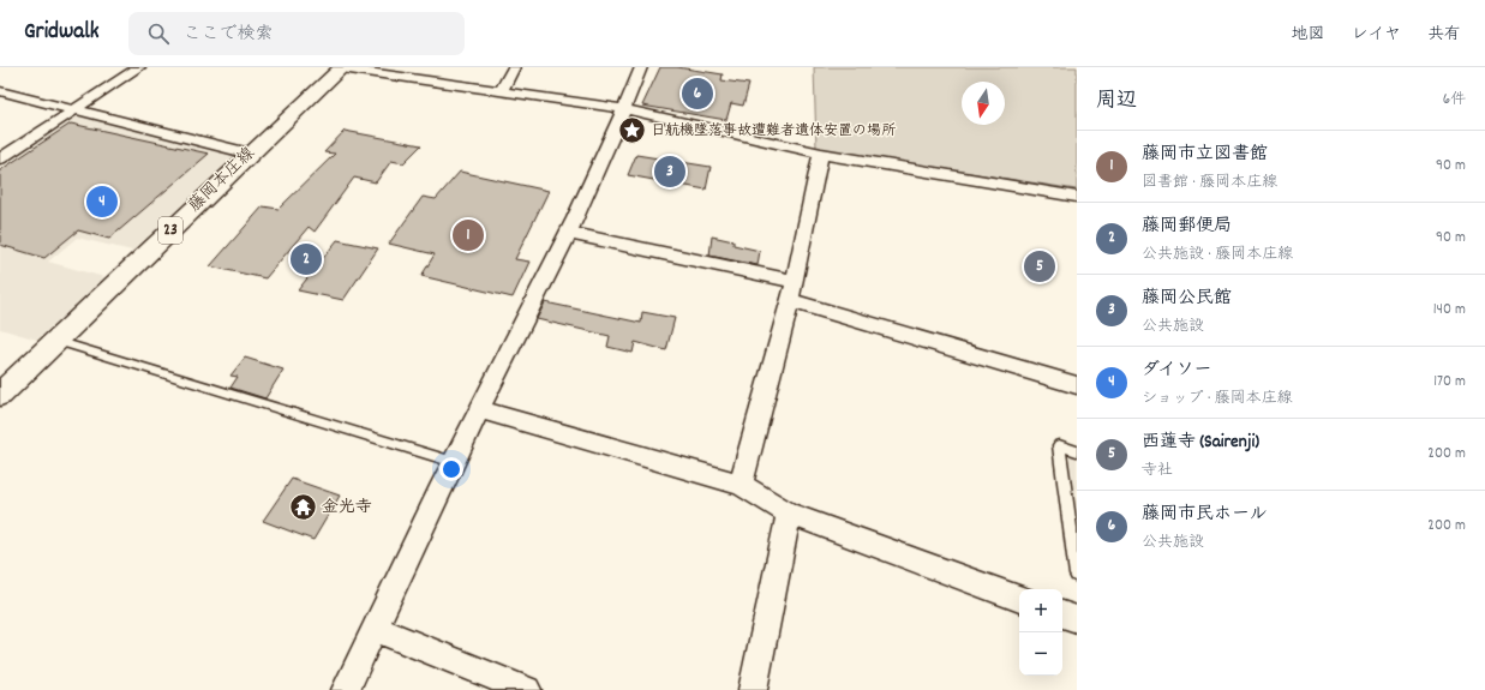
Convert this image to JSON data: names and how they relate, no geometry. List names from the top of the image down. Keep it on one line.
{"streets":{"main road":["藤岡本庄線","23"]},"places":{"place":["日航機墜落事故遭難者遺体安置の場所"],"temple":["金光寺"]},"north":"bottom","page":{"header":"Gridwalk","search":"ここで検索","nav":["地図","レイヤ","共有"],"heading":["周辺","6件"],"pins":["6","3","4","1","2","5"],"list":[{"mark":"1","name":"藤岡市立図書館","note":"図書館 · 藤岡本庄線","value":"90 m"},{"mark":"2","name":"藤岡郵便局","note":"公共施設 · 藤岡本庄線","value":"90 m"},{"mark":"3","name":"藤岡公民館","note":"公共施設","value":"140 m"},{"mark":"4","name":"ダイソー","note":"ショップ · 藤岡本庄線","value":"170 m"},{"mark":"5","name":"西蓮寺 (Sairenji)","note":"寺社","value":"200 m"},{"mark":"6","name":"藤岡市民ホール","note":"公共施設","value":"200 m"}],"map_buttons":["+","−"]}}
